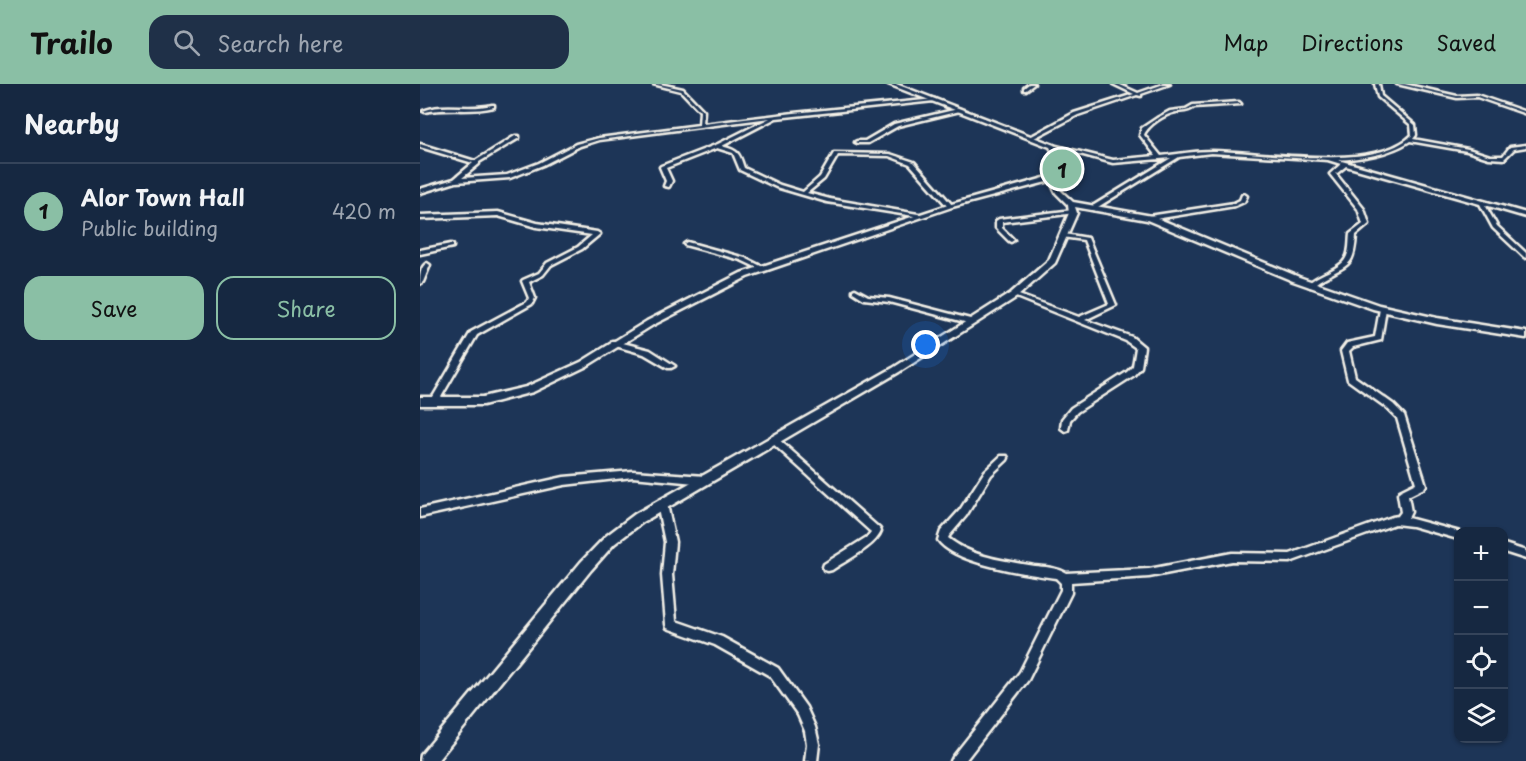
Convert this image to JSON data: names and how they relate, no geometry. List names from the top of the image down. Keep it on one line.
{"page":{"header":"Trailo","search":"Search here","nav":["Map","Directions","Saved"],"heading":"Nearby","pins":"1","list":[{"mark":"1","name":"Alor Town Hall","note":"Public building","value":"420 m"}],"buttons":["Save","Share"],"map_buttons":["+","−"]}}
